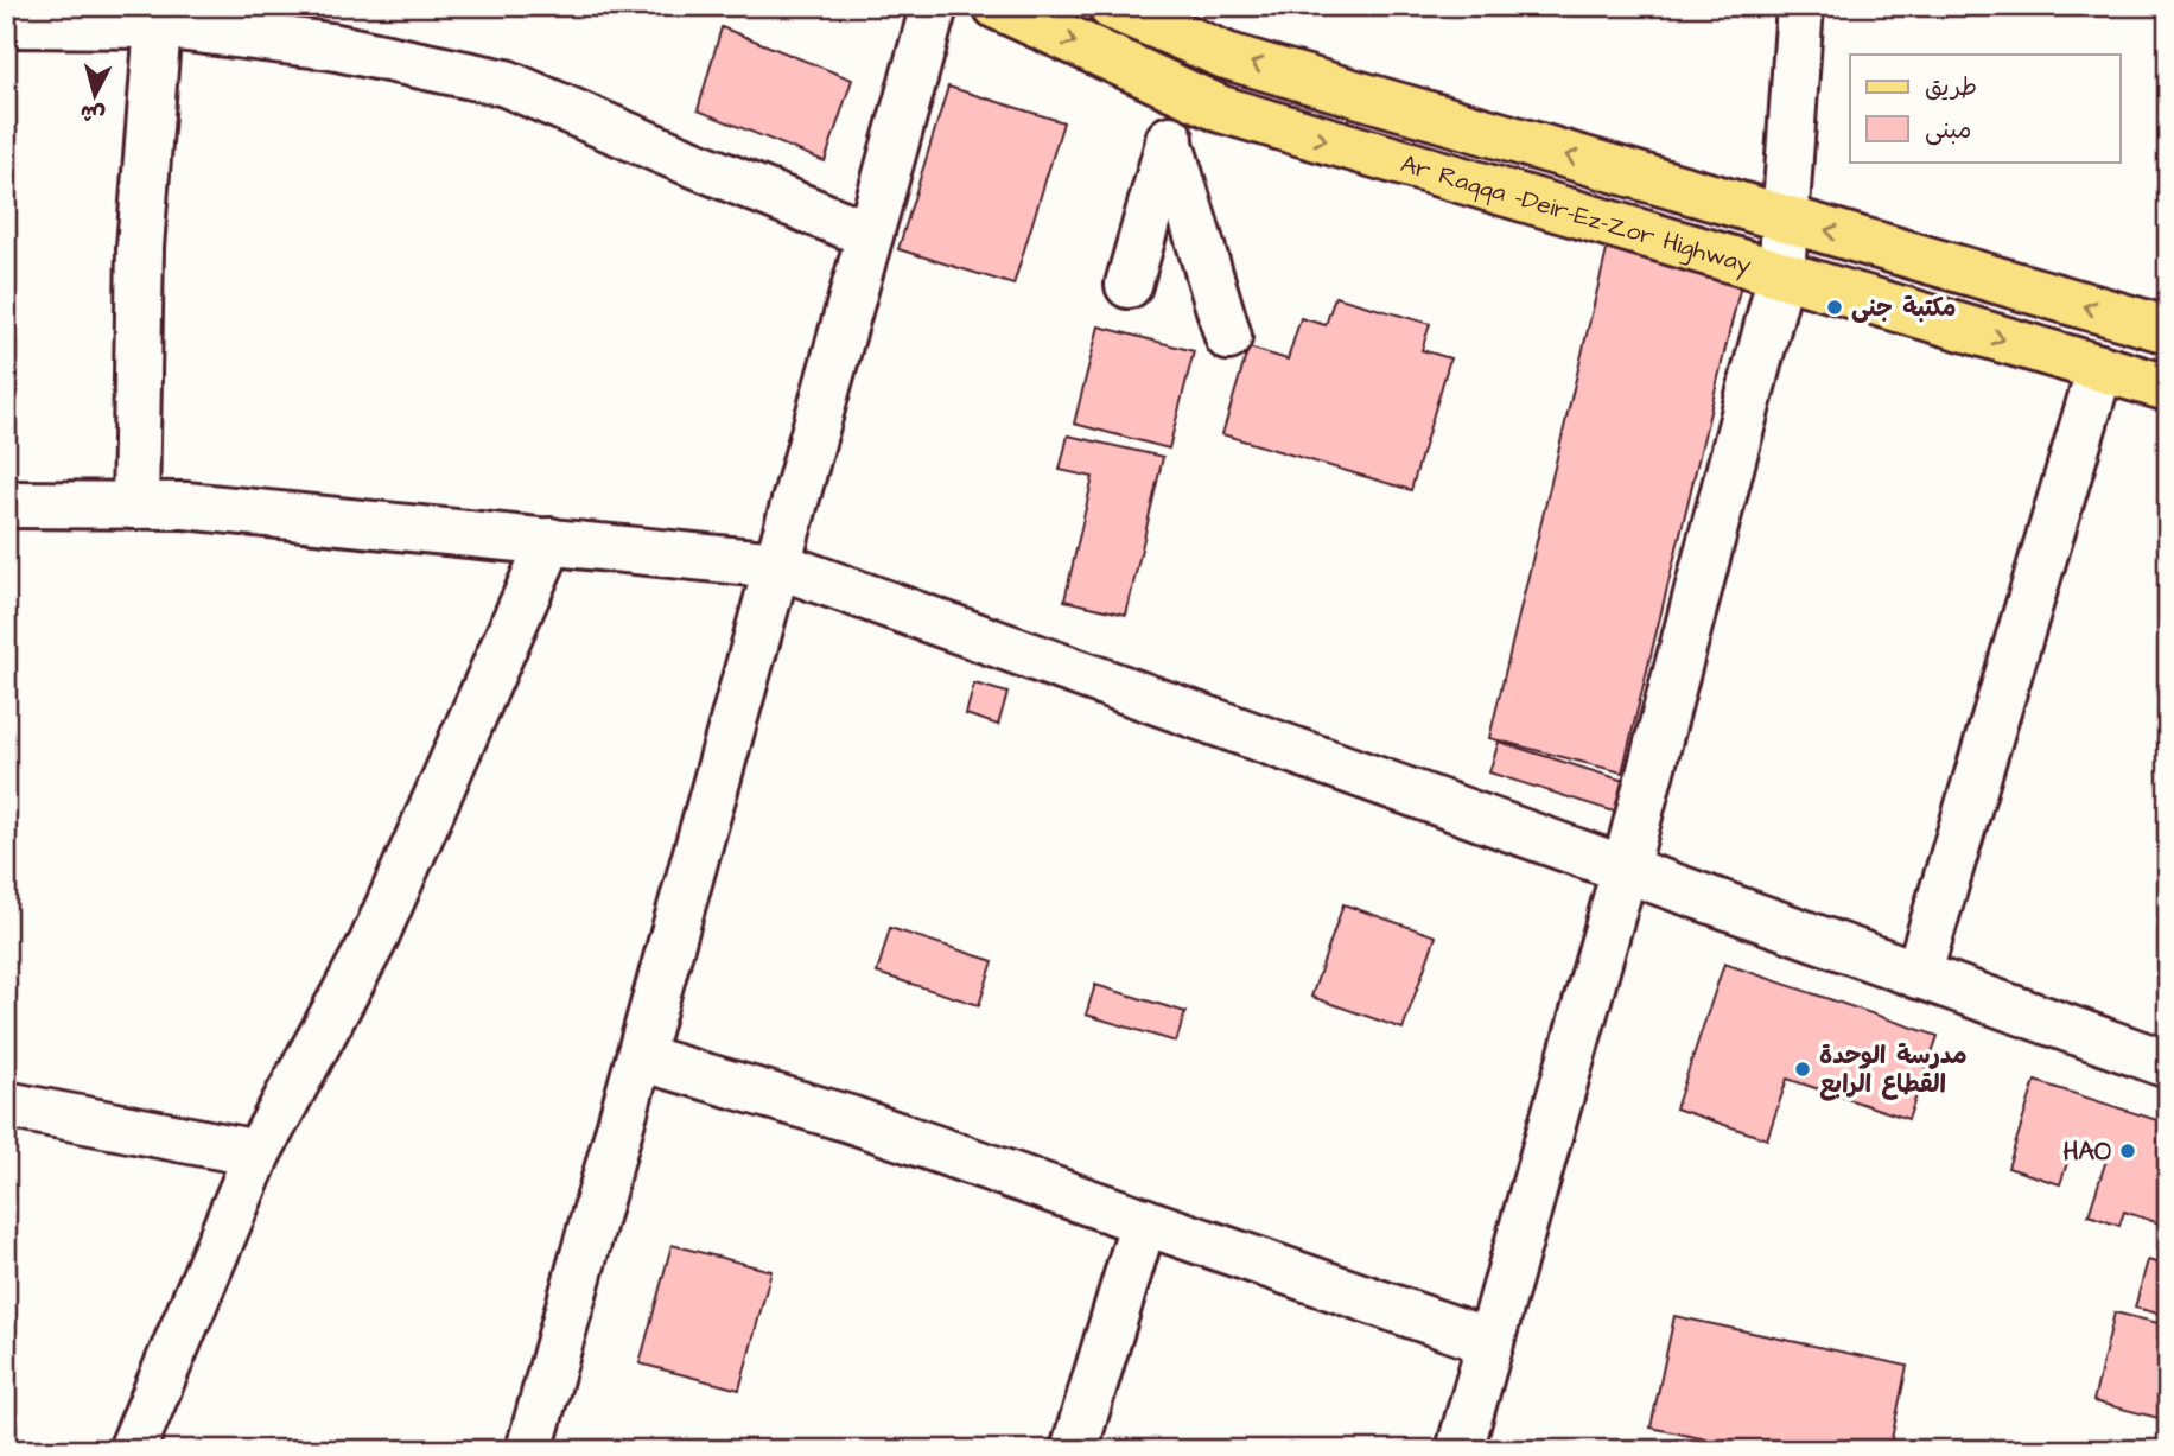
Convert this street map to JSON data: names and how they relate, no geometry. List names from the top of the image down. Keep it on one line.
{"streets":{"main road":["Ar Raqqa -Deir-Ez-Zor Highway"]},"places":["مكتبة جنى","مدرسة الوحدة القطاع الرابع","HAO"],"legend":["طريق","مبنى"],"north":"bottom"}
